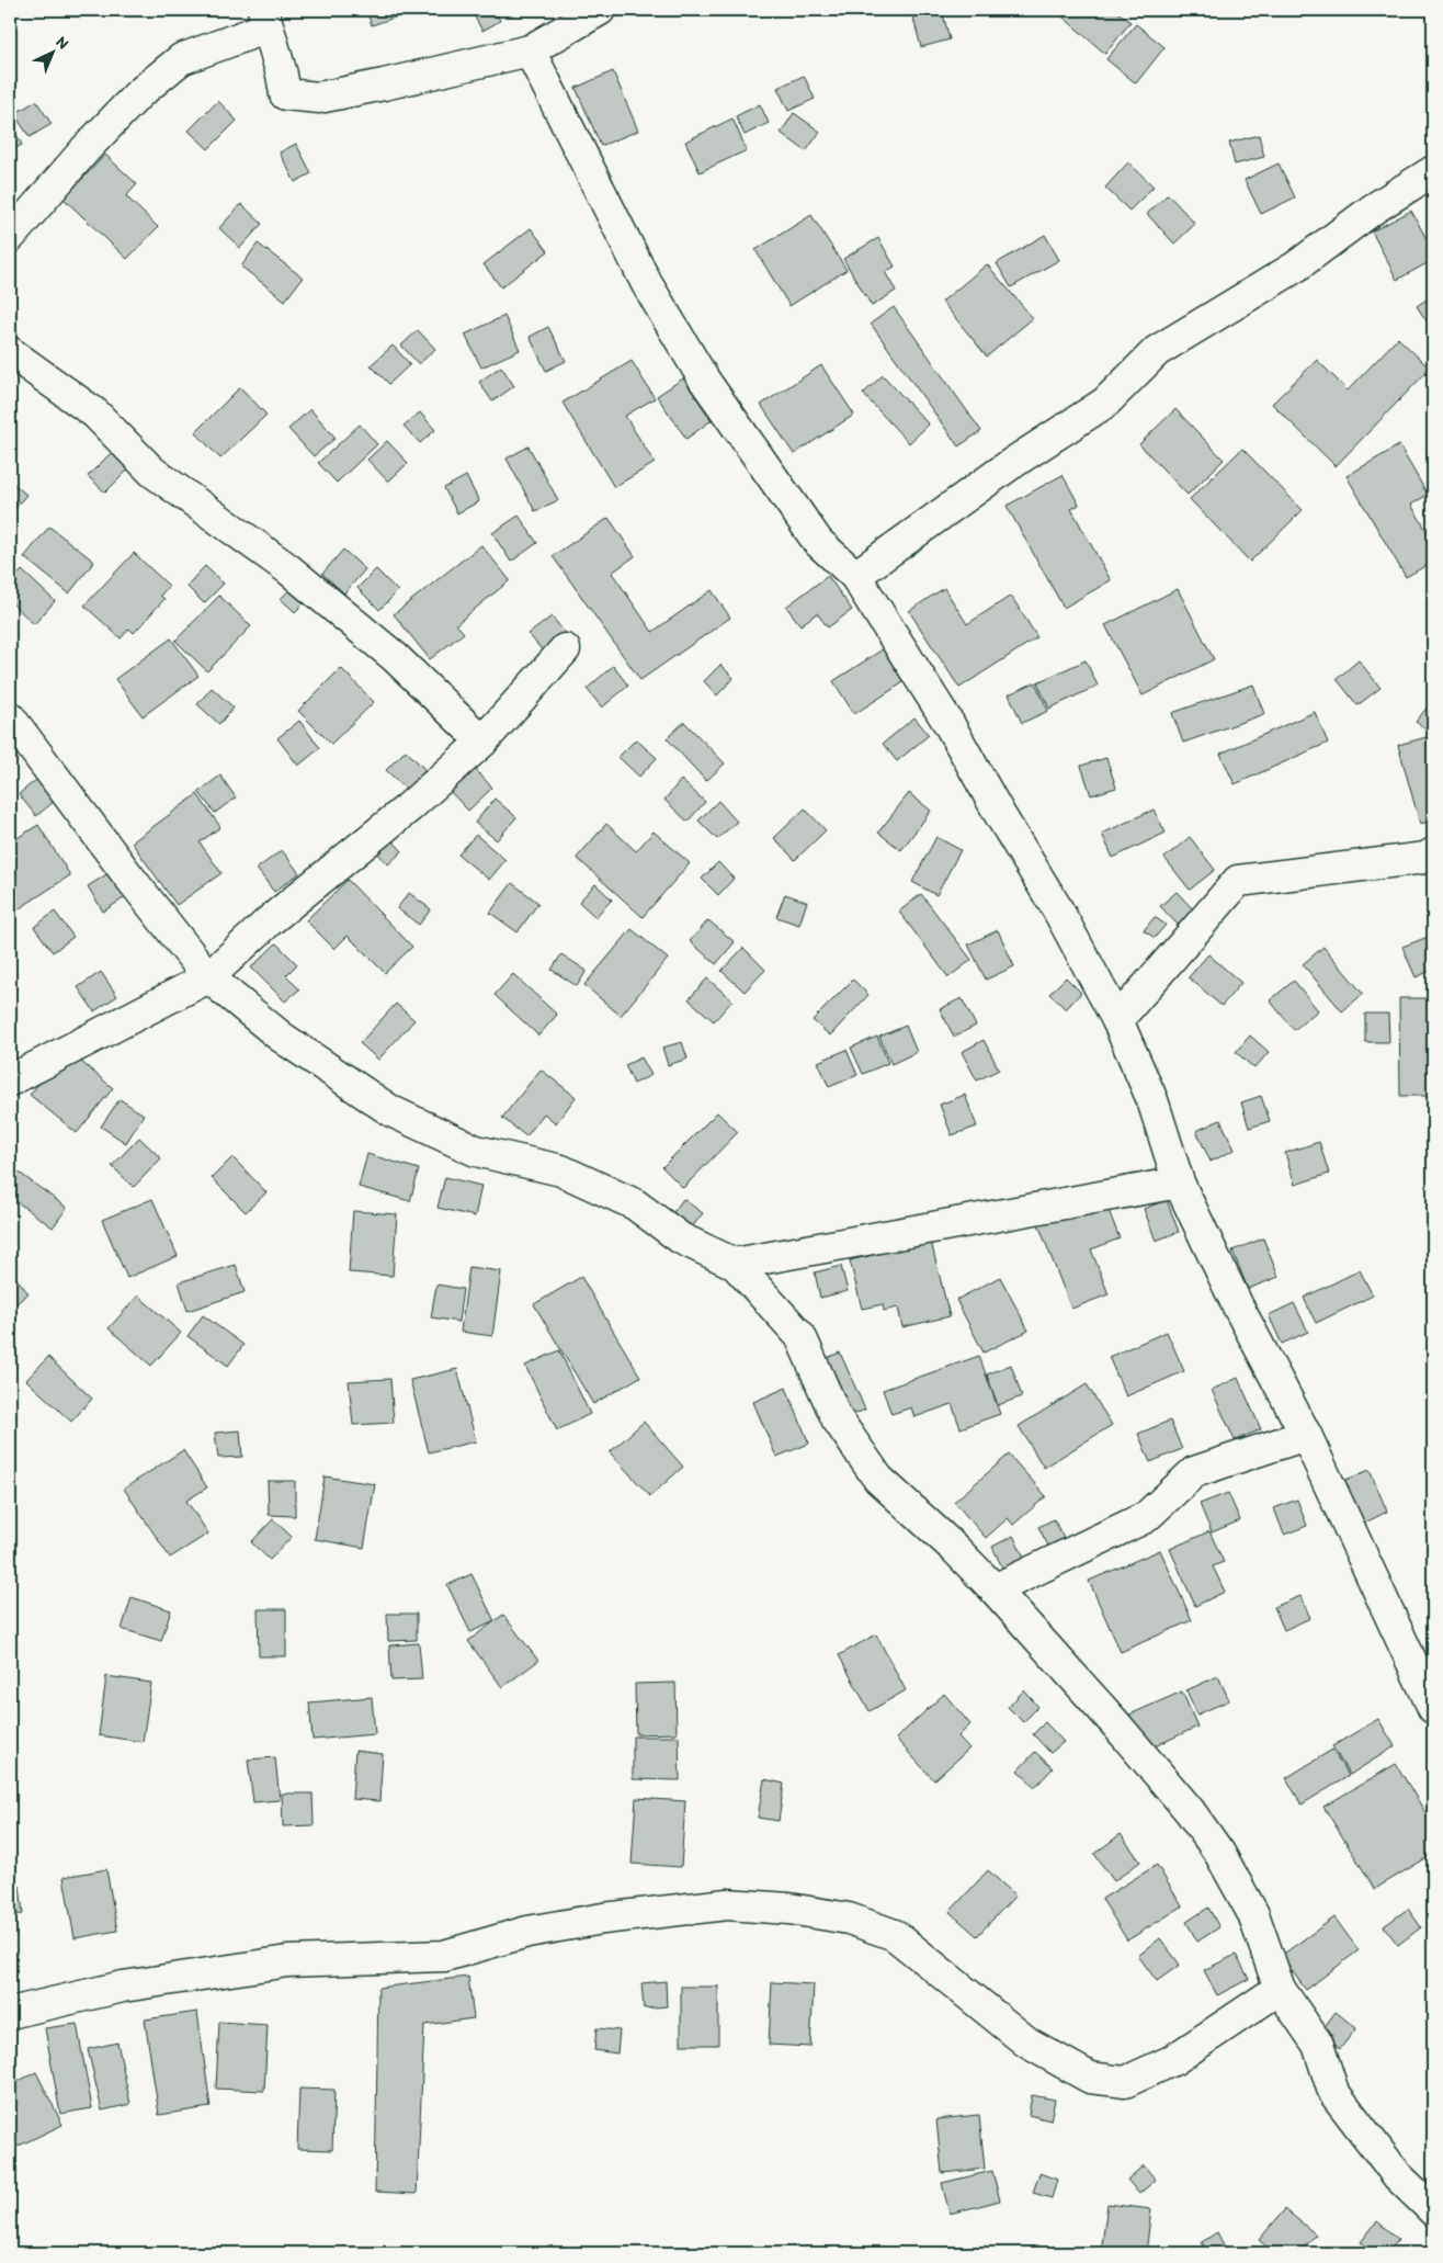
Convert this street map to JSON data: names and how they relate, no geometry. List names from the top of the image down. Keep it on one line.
{"north":"top right"}
